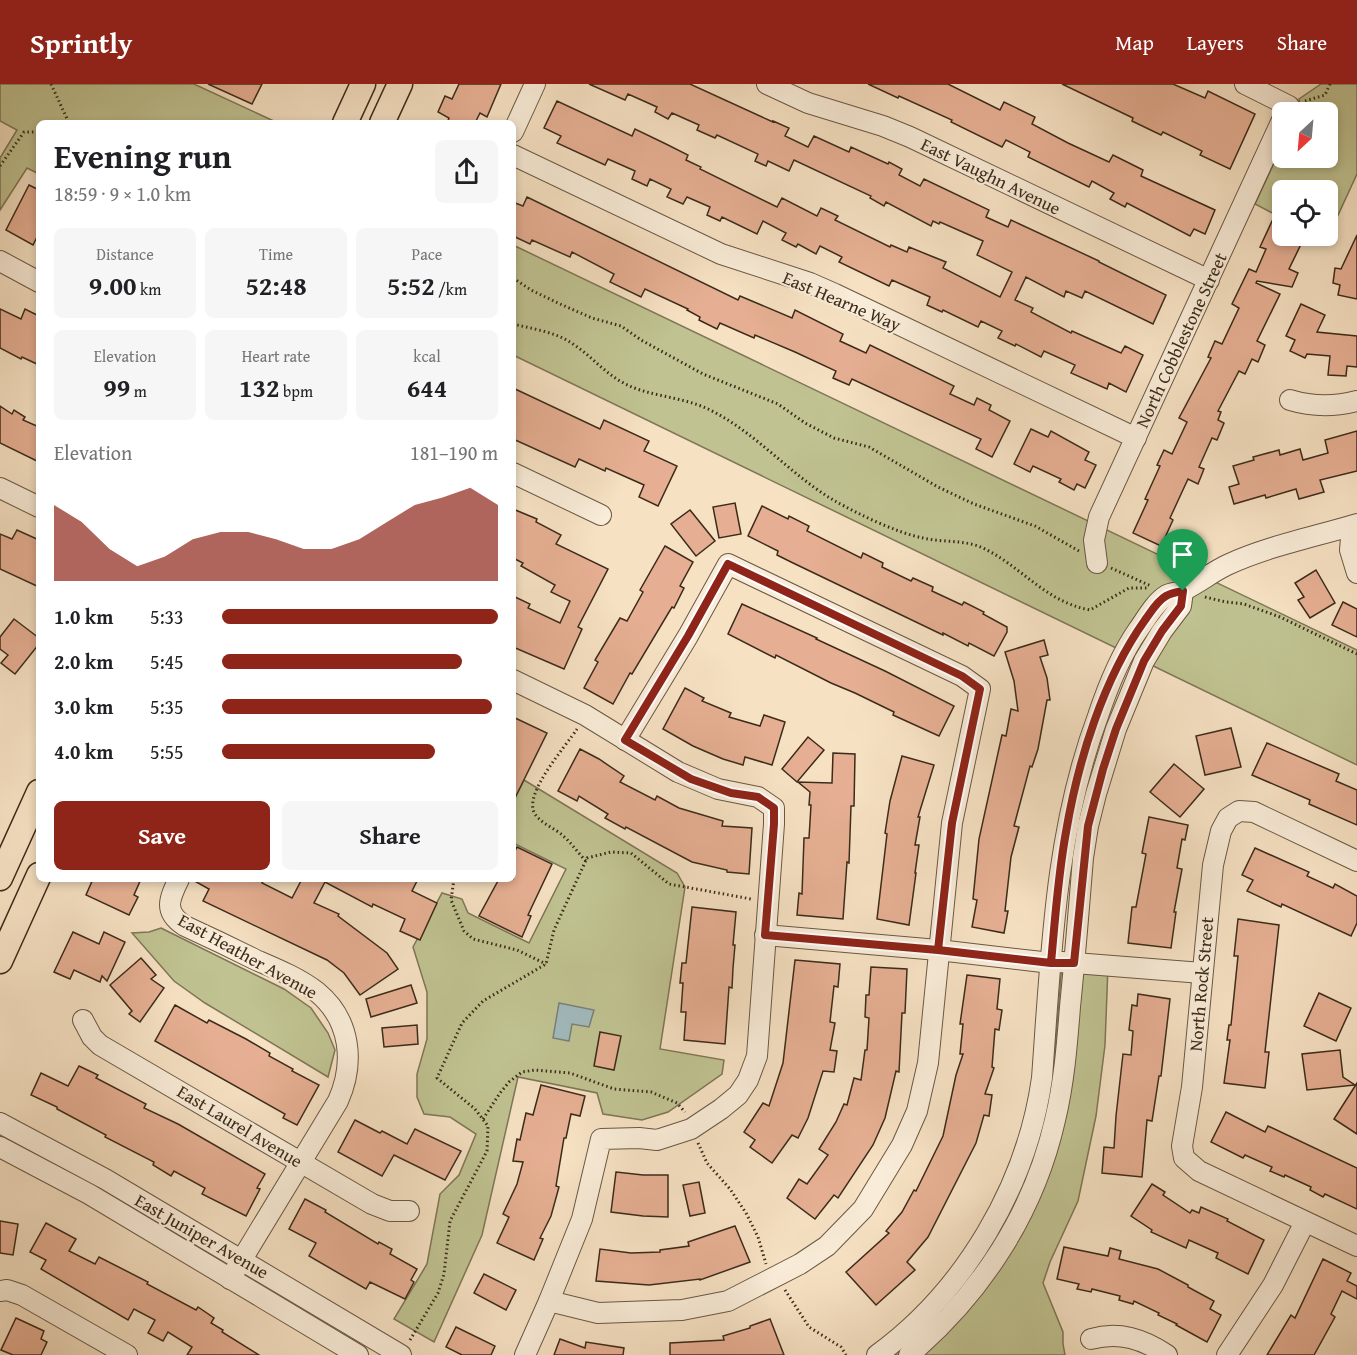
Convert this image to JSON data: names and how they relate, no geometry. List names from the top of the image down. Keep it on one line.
{"streets":{"street":["East Vaughn Avenue","East Hearne Way","North Cobblestone Street","East Heather Avenue","North Rock Street","East Laurel Avenue","East Juniper Avenue"]},"crossings":[["East Vaughn Avenue","North Cobblestone Street"],["East Hearne Way","North Cobblestone Street"],["East Heather Avenue","East Laurel Avenue"]],"north":"bottom left","page":{"header":"Sprintly","nav":["Map","Layers","Share"],"heading":["Evening run","18:59 · 9 × 1.0 km"],"stats":[["Distance","9.00 km"],["Time","52:48"],["Pace","5:52 /km"],["Elevation","99 m"],["Heart rate","132 bpm"],["kcal","644"]],"chart":["Elevation","181–190 m"],"list":[{"name":"1.0 km","note":"5:33"},{"name":"2.0 km","note":"5:45"},{"name":"3.0 km","note":"5:35"},{"name":"4.0 km","note":"5:55"}],"buttons":["Save","Share"]}}
